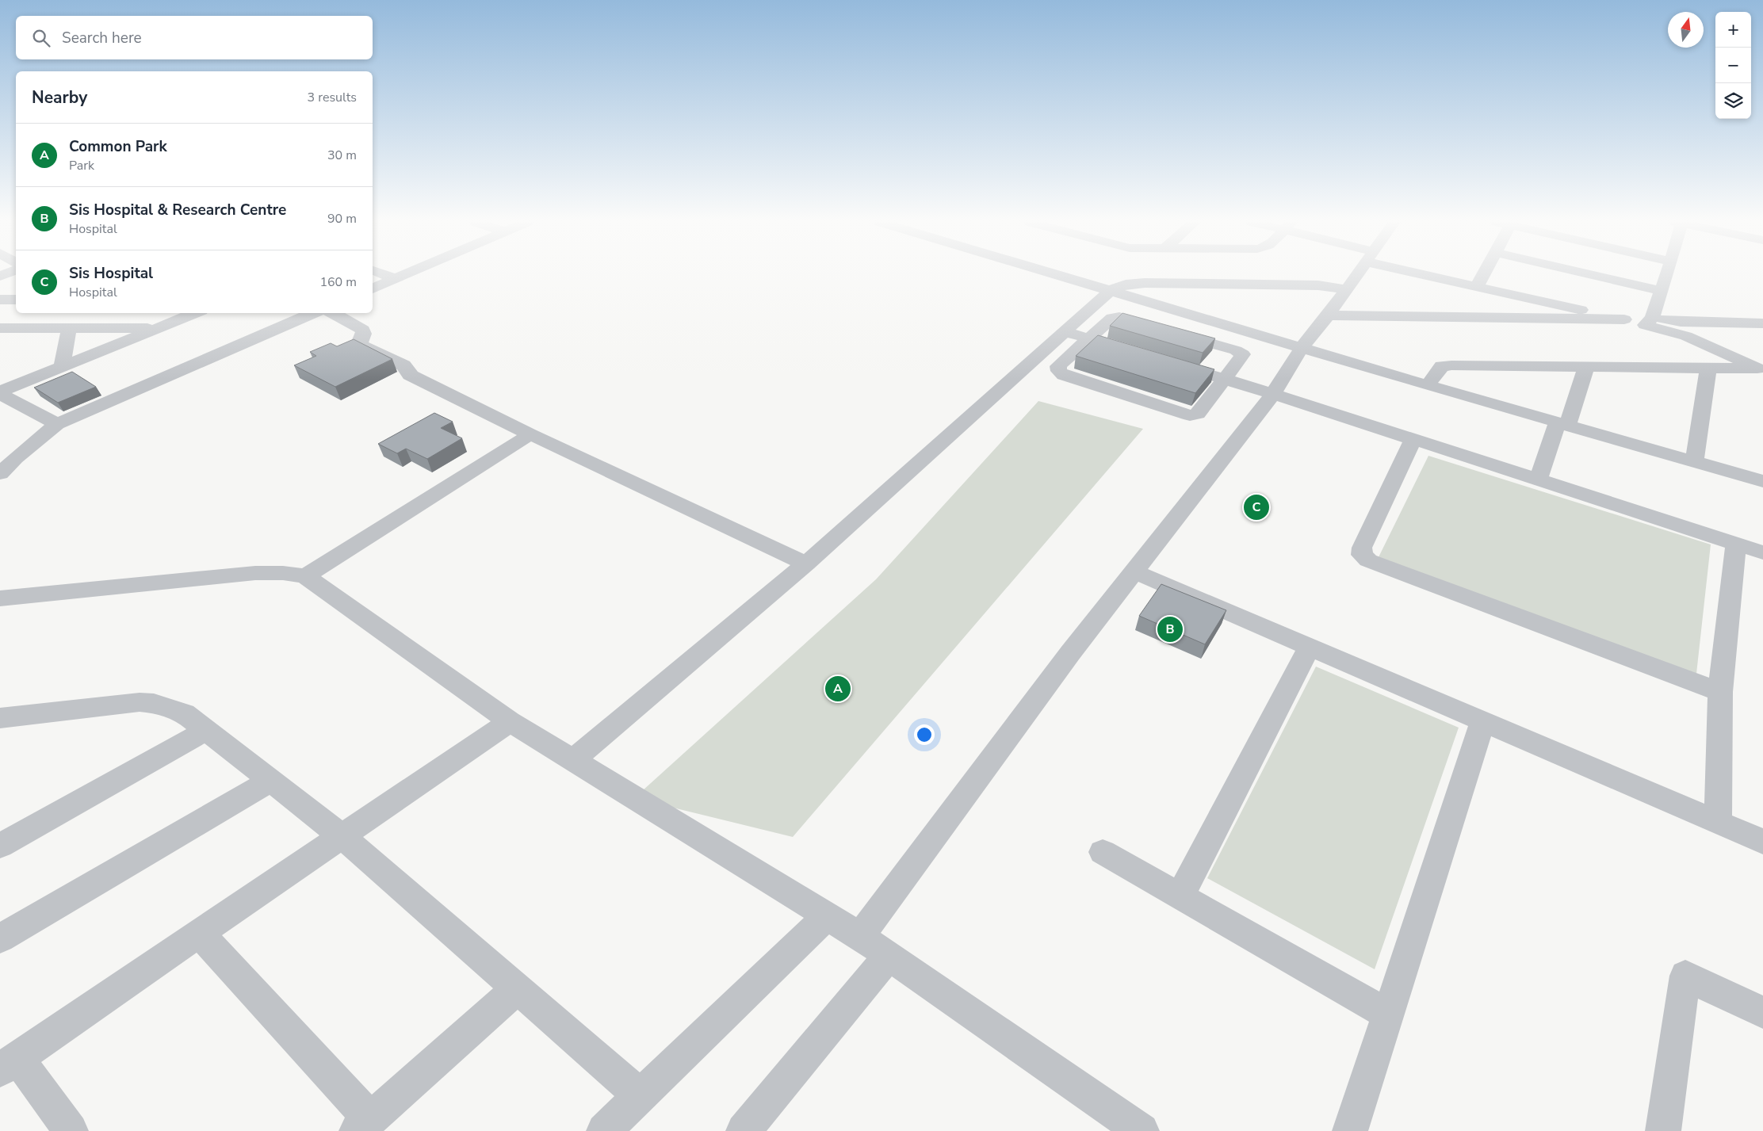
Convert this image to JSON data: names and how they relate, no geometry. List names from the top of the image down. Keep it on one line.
{"north":"top","page":{"map_buttons":["+","−"],"search":"Search here","heading":["Nearby","3 results"],"list":[{"mark":"A","name":"Common Park","note":"Park","value":"30 m"},{"mark":"B","name":"Sis Hospital & Research Centre","note":"Hospital","value":"90 m"},{"mark":"C","name":"Sis Hospital","note":"Hospital","value":"160 m"}],"pins":["C","B","A"]}}
